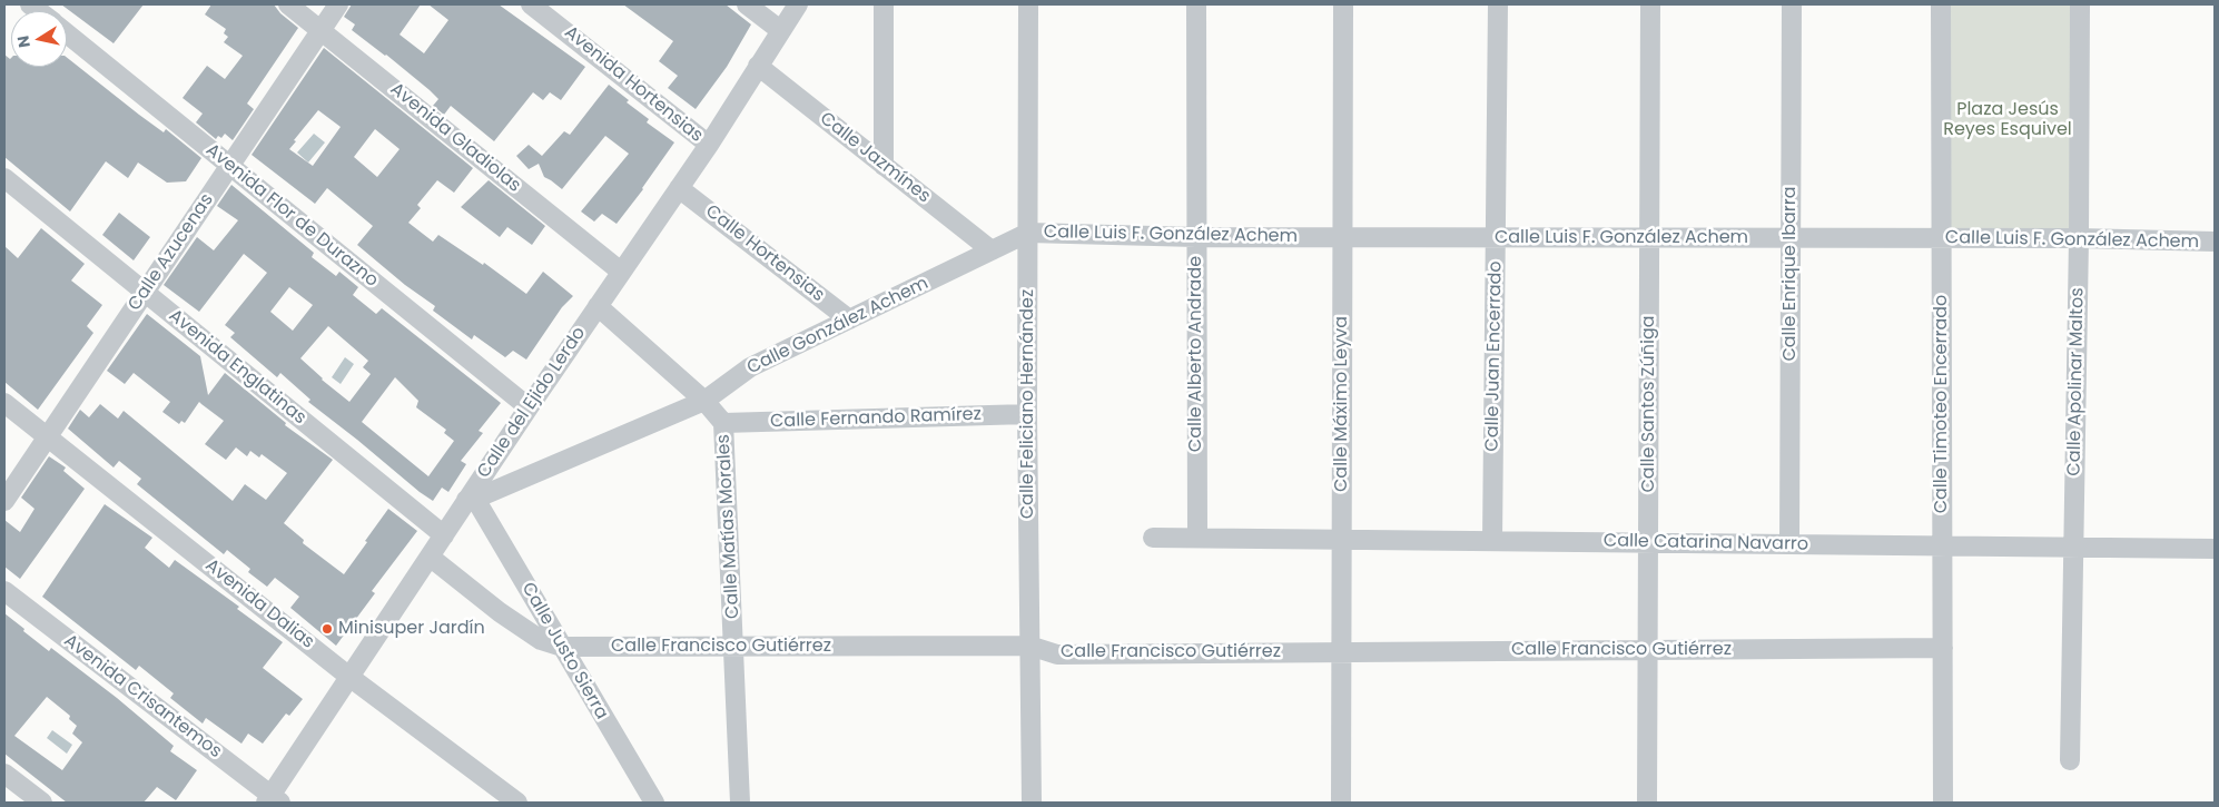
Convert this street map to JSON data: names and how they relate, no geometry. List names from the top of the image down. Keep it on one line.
{"streets":{"street":["Avenida Hortensias","Avenida Gladiolas","Calle Jazmínes","Avenida Flor de Durazno","Calle Luis F. González Achem","Calle Azucenas","Calle Hortensias","Calle Enrique Ibarra","Calle González Achem","Calle Alberto Andrade","Calle Juan Encerrado","Avenida Englatinas","Calle Apolinar Maltos","Calle del Ejido Lerdo","Calle Feliciano Hernández","Calle Máximo Leyva","Calle Santos Zúñiga","Calle Timoteo Encerrado","Calle Fernando Ramírez","Calle Matías Morales","Calle Catarina Navarro","Avenida Dalias","Calle Francisco Gutiérrez","Calle Justo Sierra","Avenida Crisantemos"]},"crossings":[["Avenida Hortensias","Calle del Ejido Lerdo"],["Avenida Gladiolas","Calle Azucenas"],["Avenida Gladiolas","Calle del Ejido Lerdo"],["Calle Jazmínes","Calle González Achem"],["Calle Jazmínes","Calle del Ejido Lerdo"],["Avenida Flor de Durazno","Calle Azucenas"],["Avenida Flor de Durazno","Calle del Ejido Lerdo"],["Calle Luis F. González Achem","Calle Enrique Ibarra"],["Calle Luis F. González Achem","Calle González Achem"],["Calle Luis F. González Achem","Calle Alberto Andrade"],["Calle Luis F. González Achem","Calle Juan Encerrado"],["Calle Luis F. González Achem","Calle Apolinar Maltos"],["Calle Luis F. González Achem","Calle Feliciano Hernández"],["Calle Luis F. González Achem","Calle Máximo Leyva"],["Calle Luis F. González Achem","Calle Santos Zúñiga"],["Calle Luis F. González Achem","Calle Timoteo Encerrado"],["Calle Azucenas","Avenida Englatinas"],["Calle Azucenas","Avenida Dalias"],["Calle Hortensias","Calle González Achem"],["Calle Hortensias","Calle del Ejido Lerdo"],["Calle Enrique Ibarra","Calle Catarina Navarro"],["Calle González Achem","Calle del Ejido Lerdo"],["Calle González Achem","Calle Feliciano Hernández"],["Calle González Achem","Calle Matías Morales"],["Calle González Achem","Calle Justo Sierra"],["Calle Alberto Andrade","Calle Catarina Navarro"],["Calle Juan Encerrado","Calle Catarina Navarro"],["Avenida Englatinas","Calle del Ejido Lerdo"],["Calle Apolinar Maltos","Calle Catarina Navarro"],["Calle del Ejido Lerdo","Calle Matías Morales"],["Calle del Ejido Lerdo","Avenida Dalias"],["Calle del Ejido Lerdo","Calle Francisco Gutiérrez"],["Calle del Ejido Lerdo","Calle Justo Sierra"],["Calle del Ejido Lerdo","Avenida Crisantemos"],["Calle Feliciano Hernández","Calle Fernando Ramírez"],["Calle Feliciano Hernández","Calle Francisco Gutiérrez"],["Calle Máximo Leyva","Calle Catarina Navarro"],["Calle Máximo Leyva","Calle Francisco Gutiérrez"],["Calle Santos Zúñiga","Calle Catarina Navarro"],["Calle Santos Zúñiga","Calle Francisco Gutiérrez"],["Calle Timoteo Encerrado","Calle Catarina Navarro"],["Calle Timoteo Encerrado","Calle Francisco Gutiérrez"],["Calle Fernando Ramírez","Calle Matías Morales"],["Calle Matías Morales","Calle Francisco Gutiérrez"],["Calle Francisco Gutiérrez","Calle Justo Sierra"]],"parks":["Plaza Jesús Reyes Esquivel"],"places":["Minisuper Jardín"],"north":"left"}
